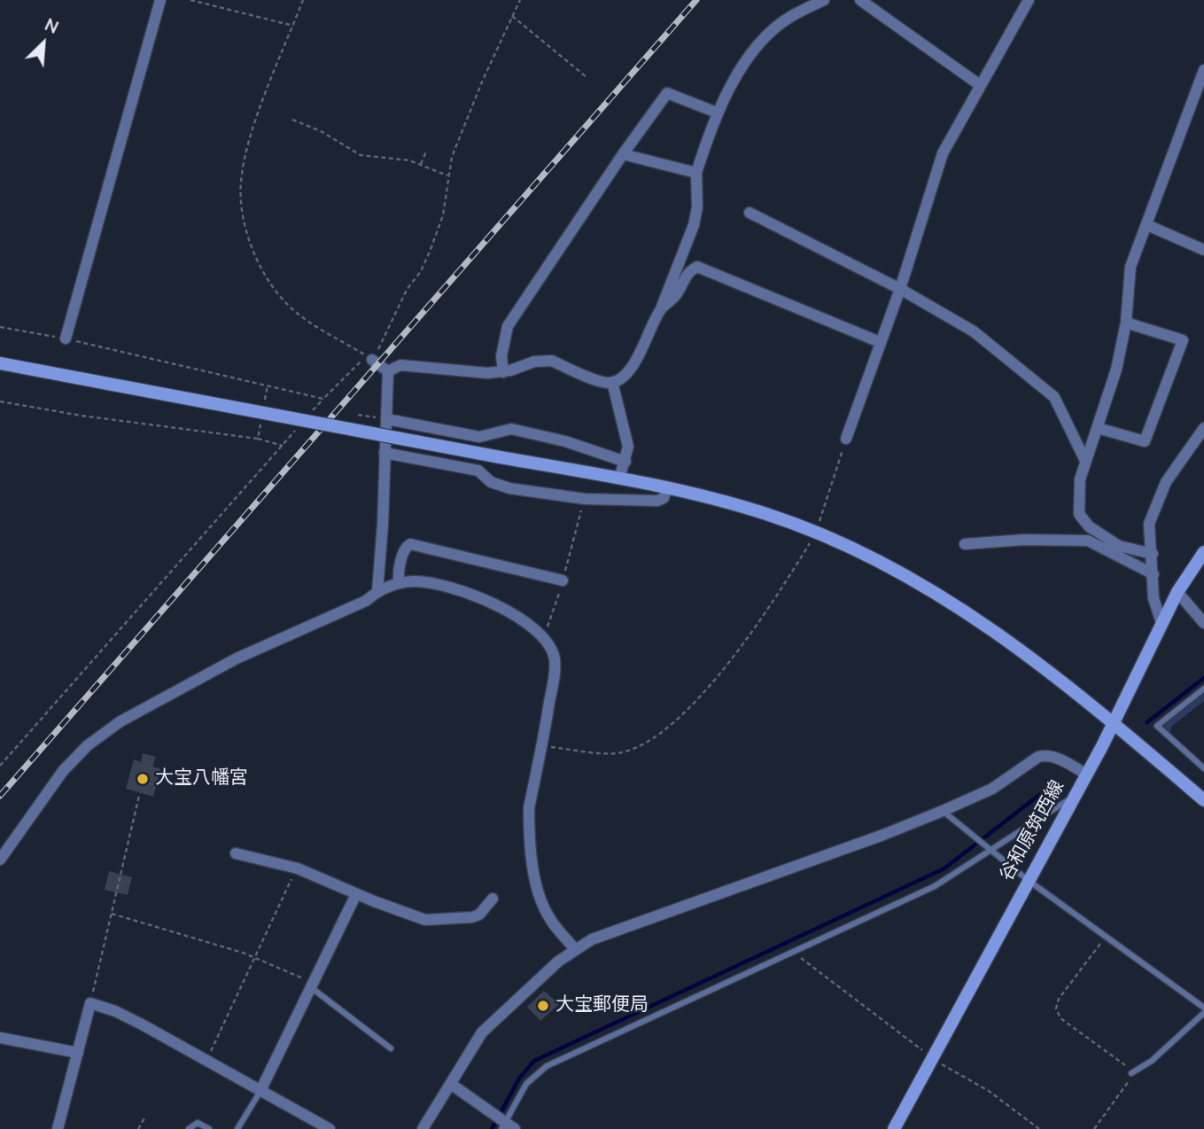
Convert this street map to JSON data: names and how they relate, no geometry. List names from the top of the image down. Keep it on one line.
{"streets":{"street":["谷和原筑西線"]},"places":["大宝八幡宮","大宝郵便局"],"north":"top right"}
